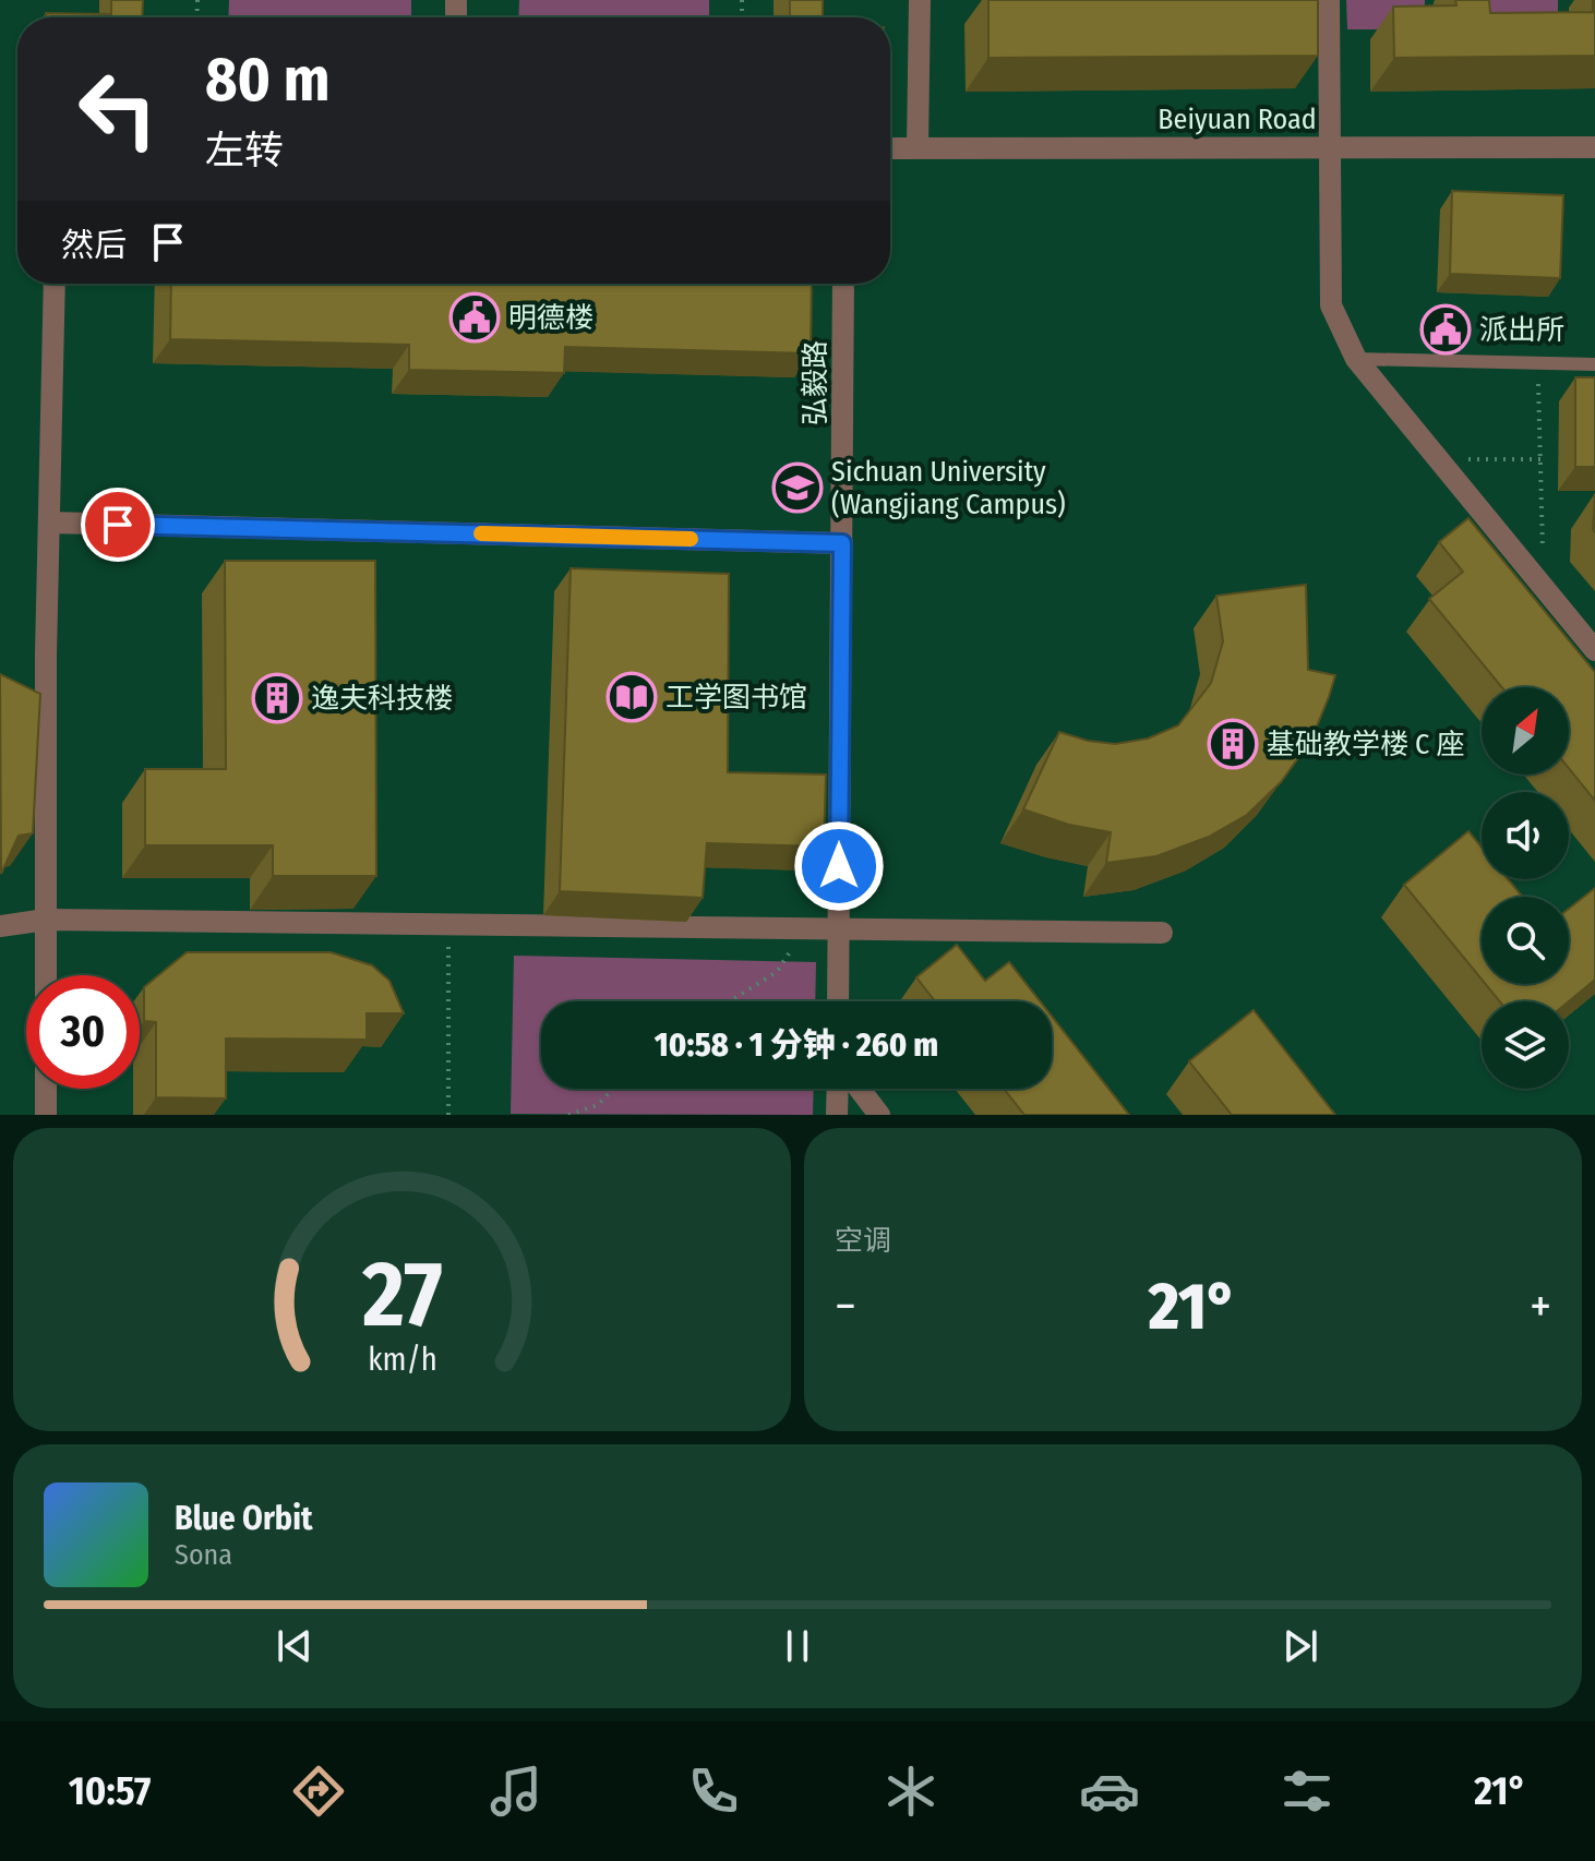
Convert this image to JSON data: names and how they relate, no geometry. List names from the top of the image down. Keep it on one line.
{"streets":{"street":["Beiyuan Road","弘毅路"]},"places":{"public building":["明德楼","派出所"],"school or university":["Sichuan University (Wangjiang Campus)"],"library":["工学图书馆"],"building":["逸夫科技楼","基础教学楼 C 座"]},"north":"top right","page":{"turn":["80 m","左转"],"then":"然后","limit":"30","trip":"10:58 · 1 分钟 · 260 m","tile":"空调","heat":["−","21°","+"],"song":["Blue Orbit","Sona"],"tabs":["10:57","21°"],"gauge":["27","km/h"]}}
